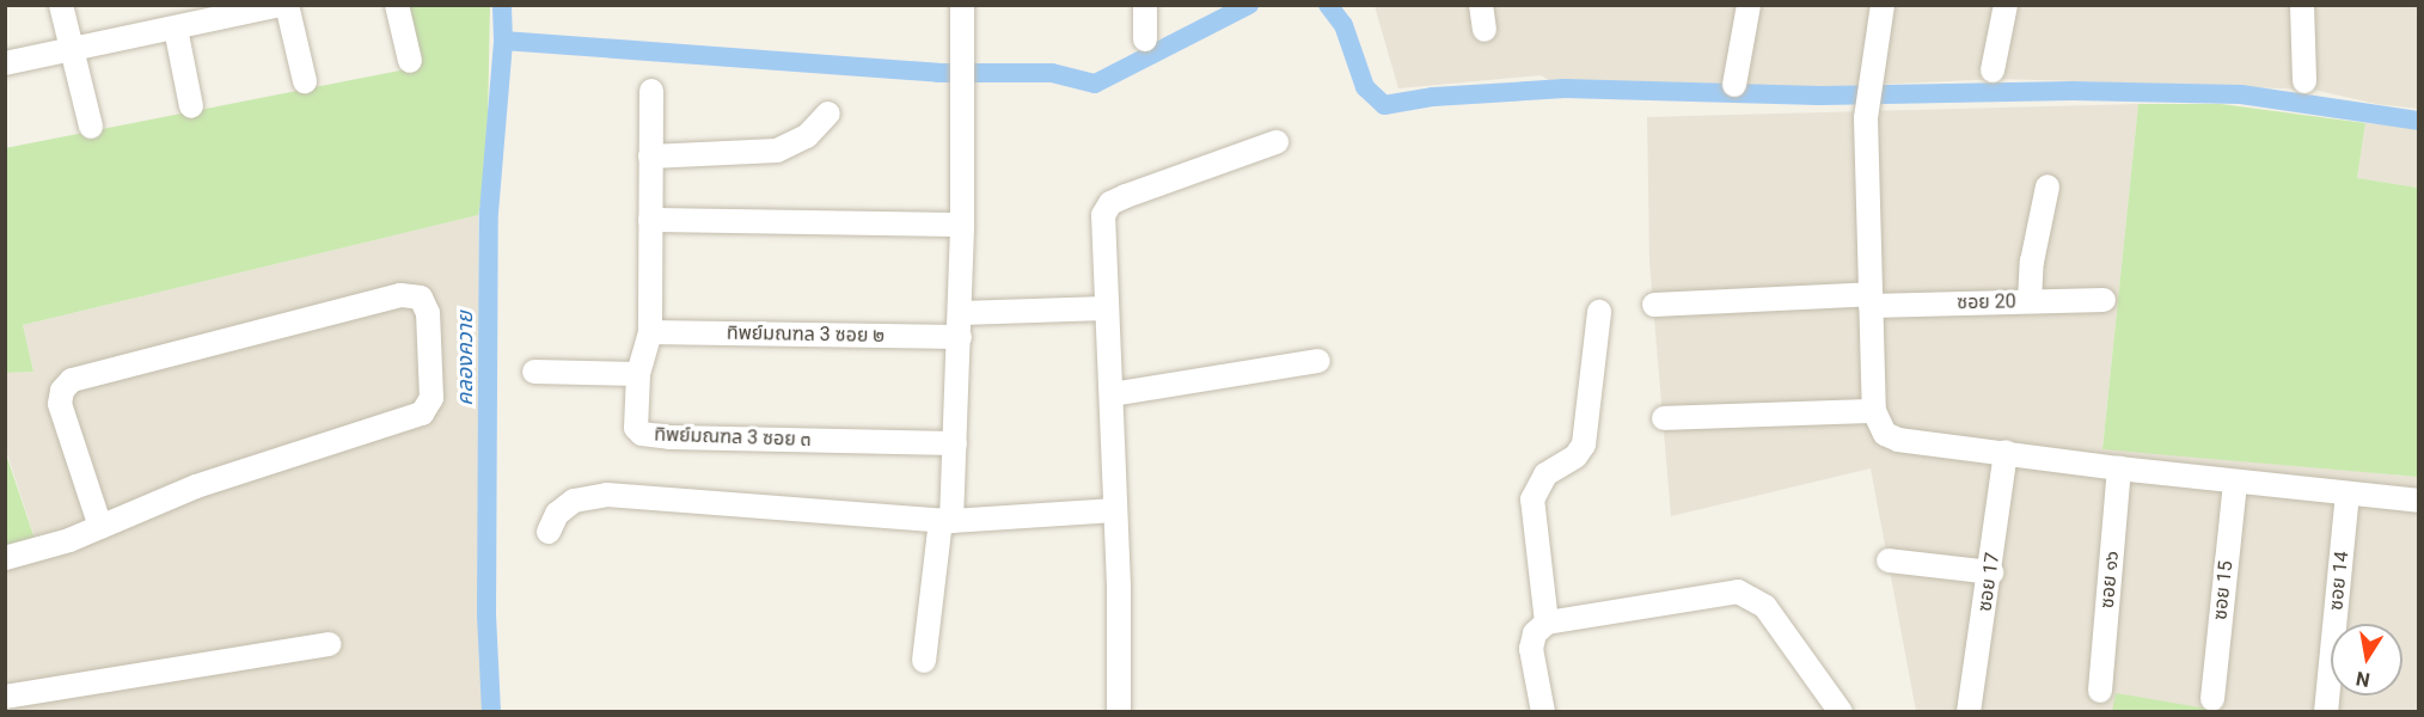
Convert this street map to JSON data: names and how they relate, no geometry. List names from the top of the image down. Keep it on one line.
{"streets":{"street":["ซอย 20","ทิพย์มณฑล 3 ซอย ๒","ทิพย์มณฑล 3 ซอย ๓","ซอย ๑๖","ซอย 14","ซอย 17","ซอย 15"]},"crossings":[["ทิพย์มณฑล 3 ซอย ๒","ทิพย์มณฑล 3 ซอย ๓"]],"water":["คลองควาย"],"north":"bottom"}
